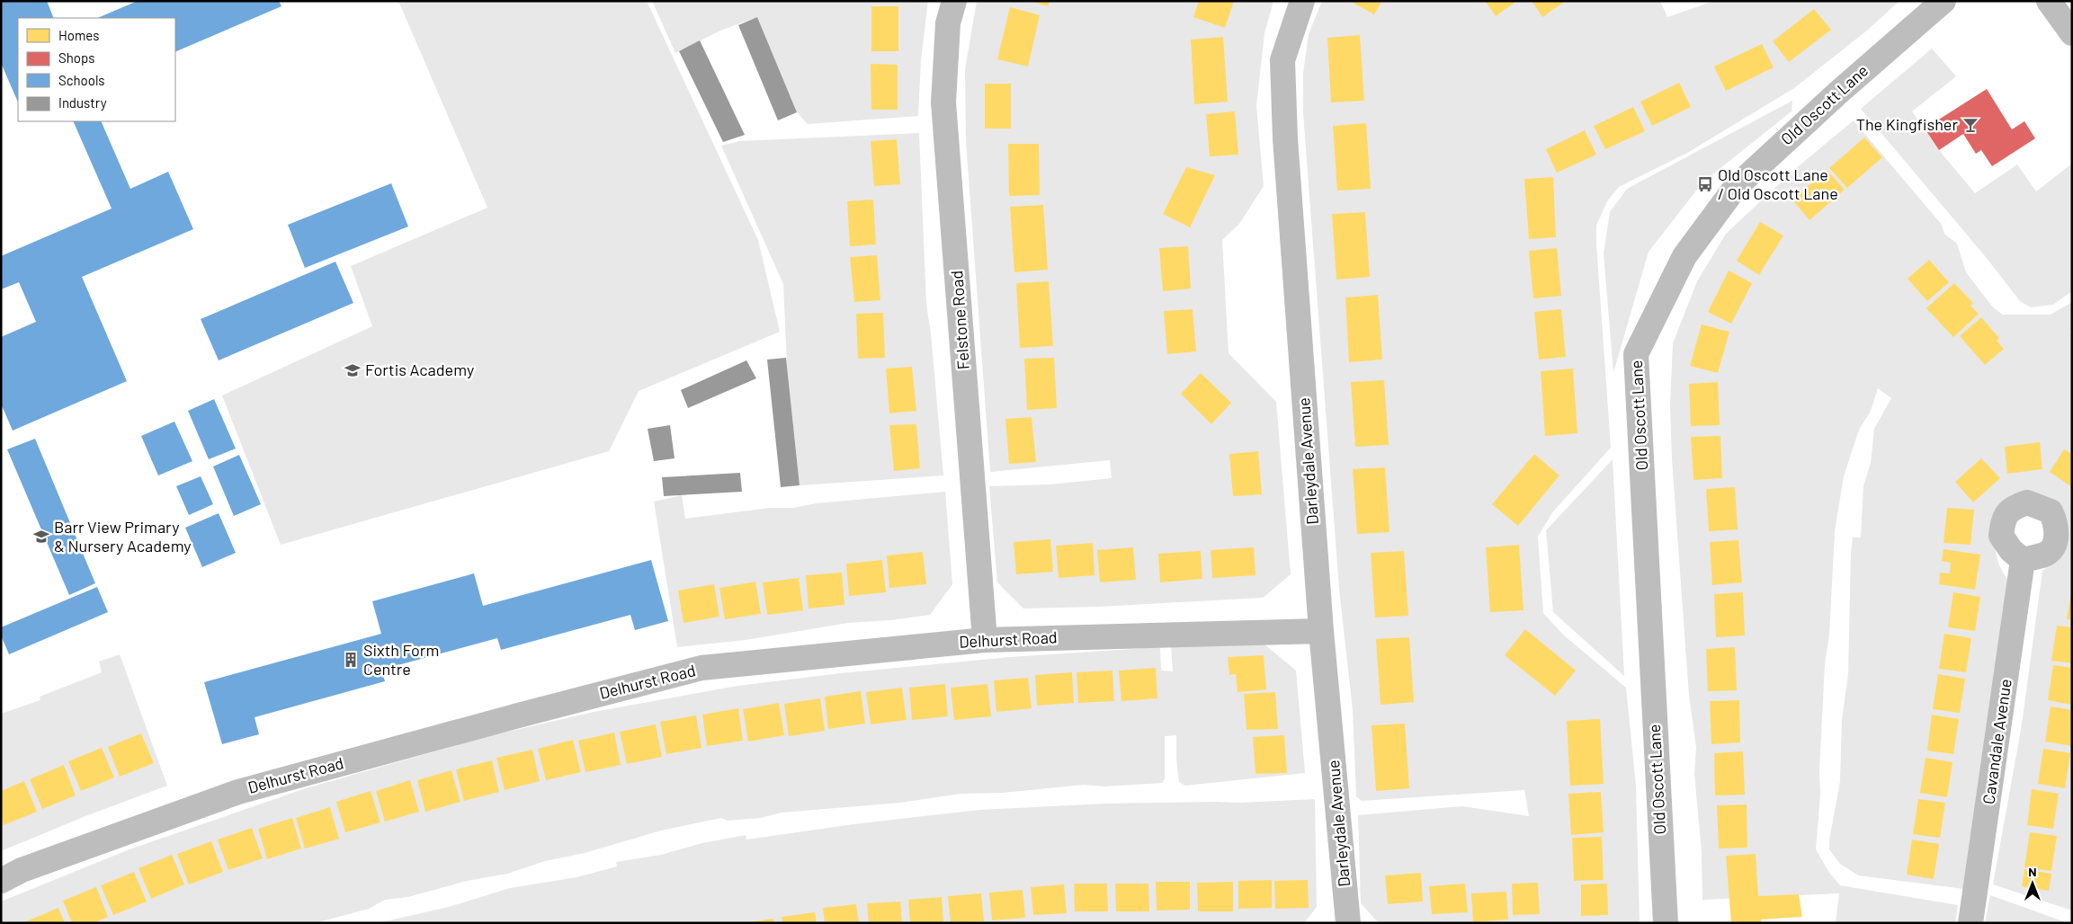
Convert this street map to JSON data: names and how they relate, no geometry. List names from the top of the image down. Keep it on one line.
{"streets":{"street":["Old Oscott Lane","Felstone Road","Darleydale Avenue","Delhurst Road","Cavandale Avenue"]},"crossings":[["Felstone Road","Delhurst Road"],["Darleydale Avenue","Delhurst Road"]],"places":{"bar":["The Kingfisher"],"bus stop":["Old Oscott Lane / Old Oscott Lane"],"school or university":["Fortis Academy","Barr View Primary & Nursery Academy"],"building":["Sixth Form Centre"]},"legend":["Homes","Shops","Schools","Industry"],"north":"top"}
